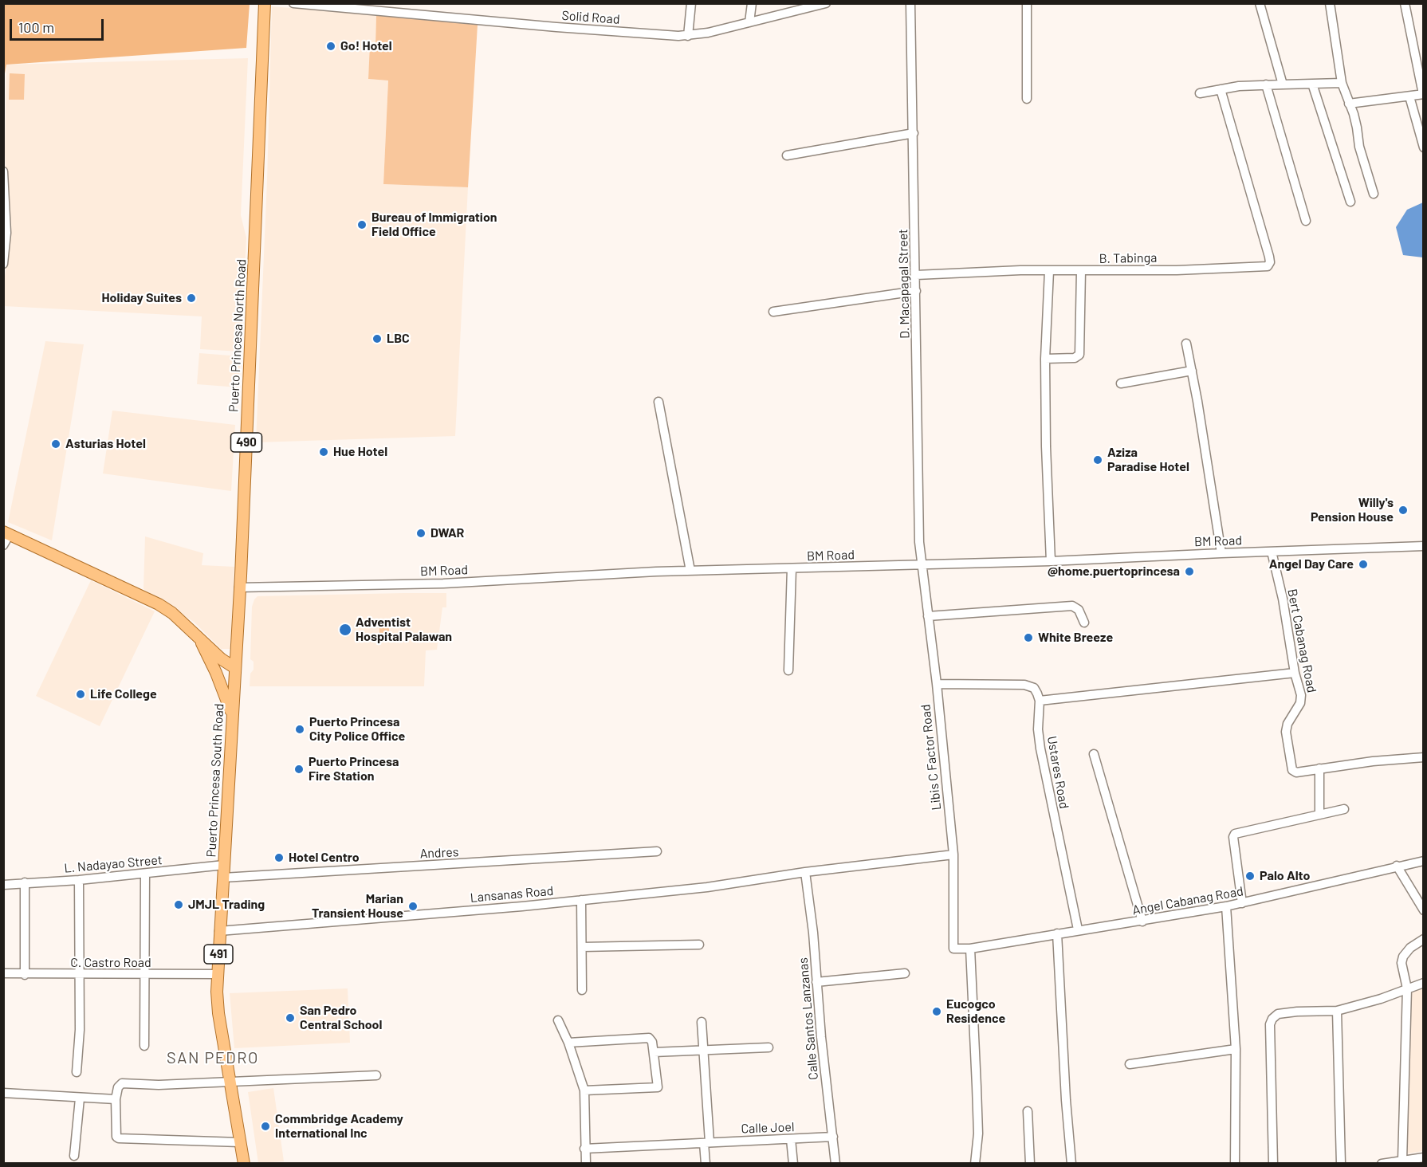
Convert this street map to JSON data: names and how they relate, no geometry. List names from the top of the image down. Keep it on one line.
{"streets":{"main road":["Puerto Princesa North Road","490","Puerto Princesa South Road","491"],"street":["Solid Road","B. Tabinga","D. Macapagal Street","BM Road","Bert Cabanag Road","Libis C Factor Road","Ustares Road","Andres","L. Nadayao Street","Lansanas Road","Angel Cabanag Road","C. Castro Road","Calle Santos Lanzanas","Calle Joel"]},"crossings":[["B. Tabinga","D. Macapagal Street"],["D. Macapagal Street","BM Road"],["D. Macapagal Street","Libis C Factor Road"],["Puerto Princesa North Road","BM Road"],["Puerto Princesa North Road","Puerto Princesa South Road"],["BM Road","Bert Cabanag Road"],["BM Road","Libis C Factor Road"],["Libis C Factor Road","Lansanas Road"],["Libis C Factor Road","Angel Cabanag Road"],["Ustares Road","Angel Cabanag Road"],["Puerto Princesa South Road","Andres"],["Puerto Princesa South Road","L. Nadayao Street"],["Puerto Princesa South Road","Lansanas Road"],["Puerto Princesa South Road","C. Castro Road"],["Lansanas Road","Calle Santos Lanzanas"],["Calle Santos Lanzanas","Calle Joel"]],"districts":["SAN PEDRO"],"places":["Go! Hotel","Bureau of Immigration Field Office","Holiday Suites","LBC","Asturias Hotel","Hue Hotel","Aziza Paradise Hotel","Willy's Pension House","DWAR","Angel Day Care","@home.puertoprincesa","Adventist Hospital Palawan","White Breeze","Life College","Puerto Princesa City Police Office","Puerto Princesa Fire Station","Hotel Centro","Palo Alto","JMJL Trading","Marian Transient House","Eucogco Residence","San Pedro Central School","Commbridge Academy International Inc"],"scale_bar":"100 m"}
